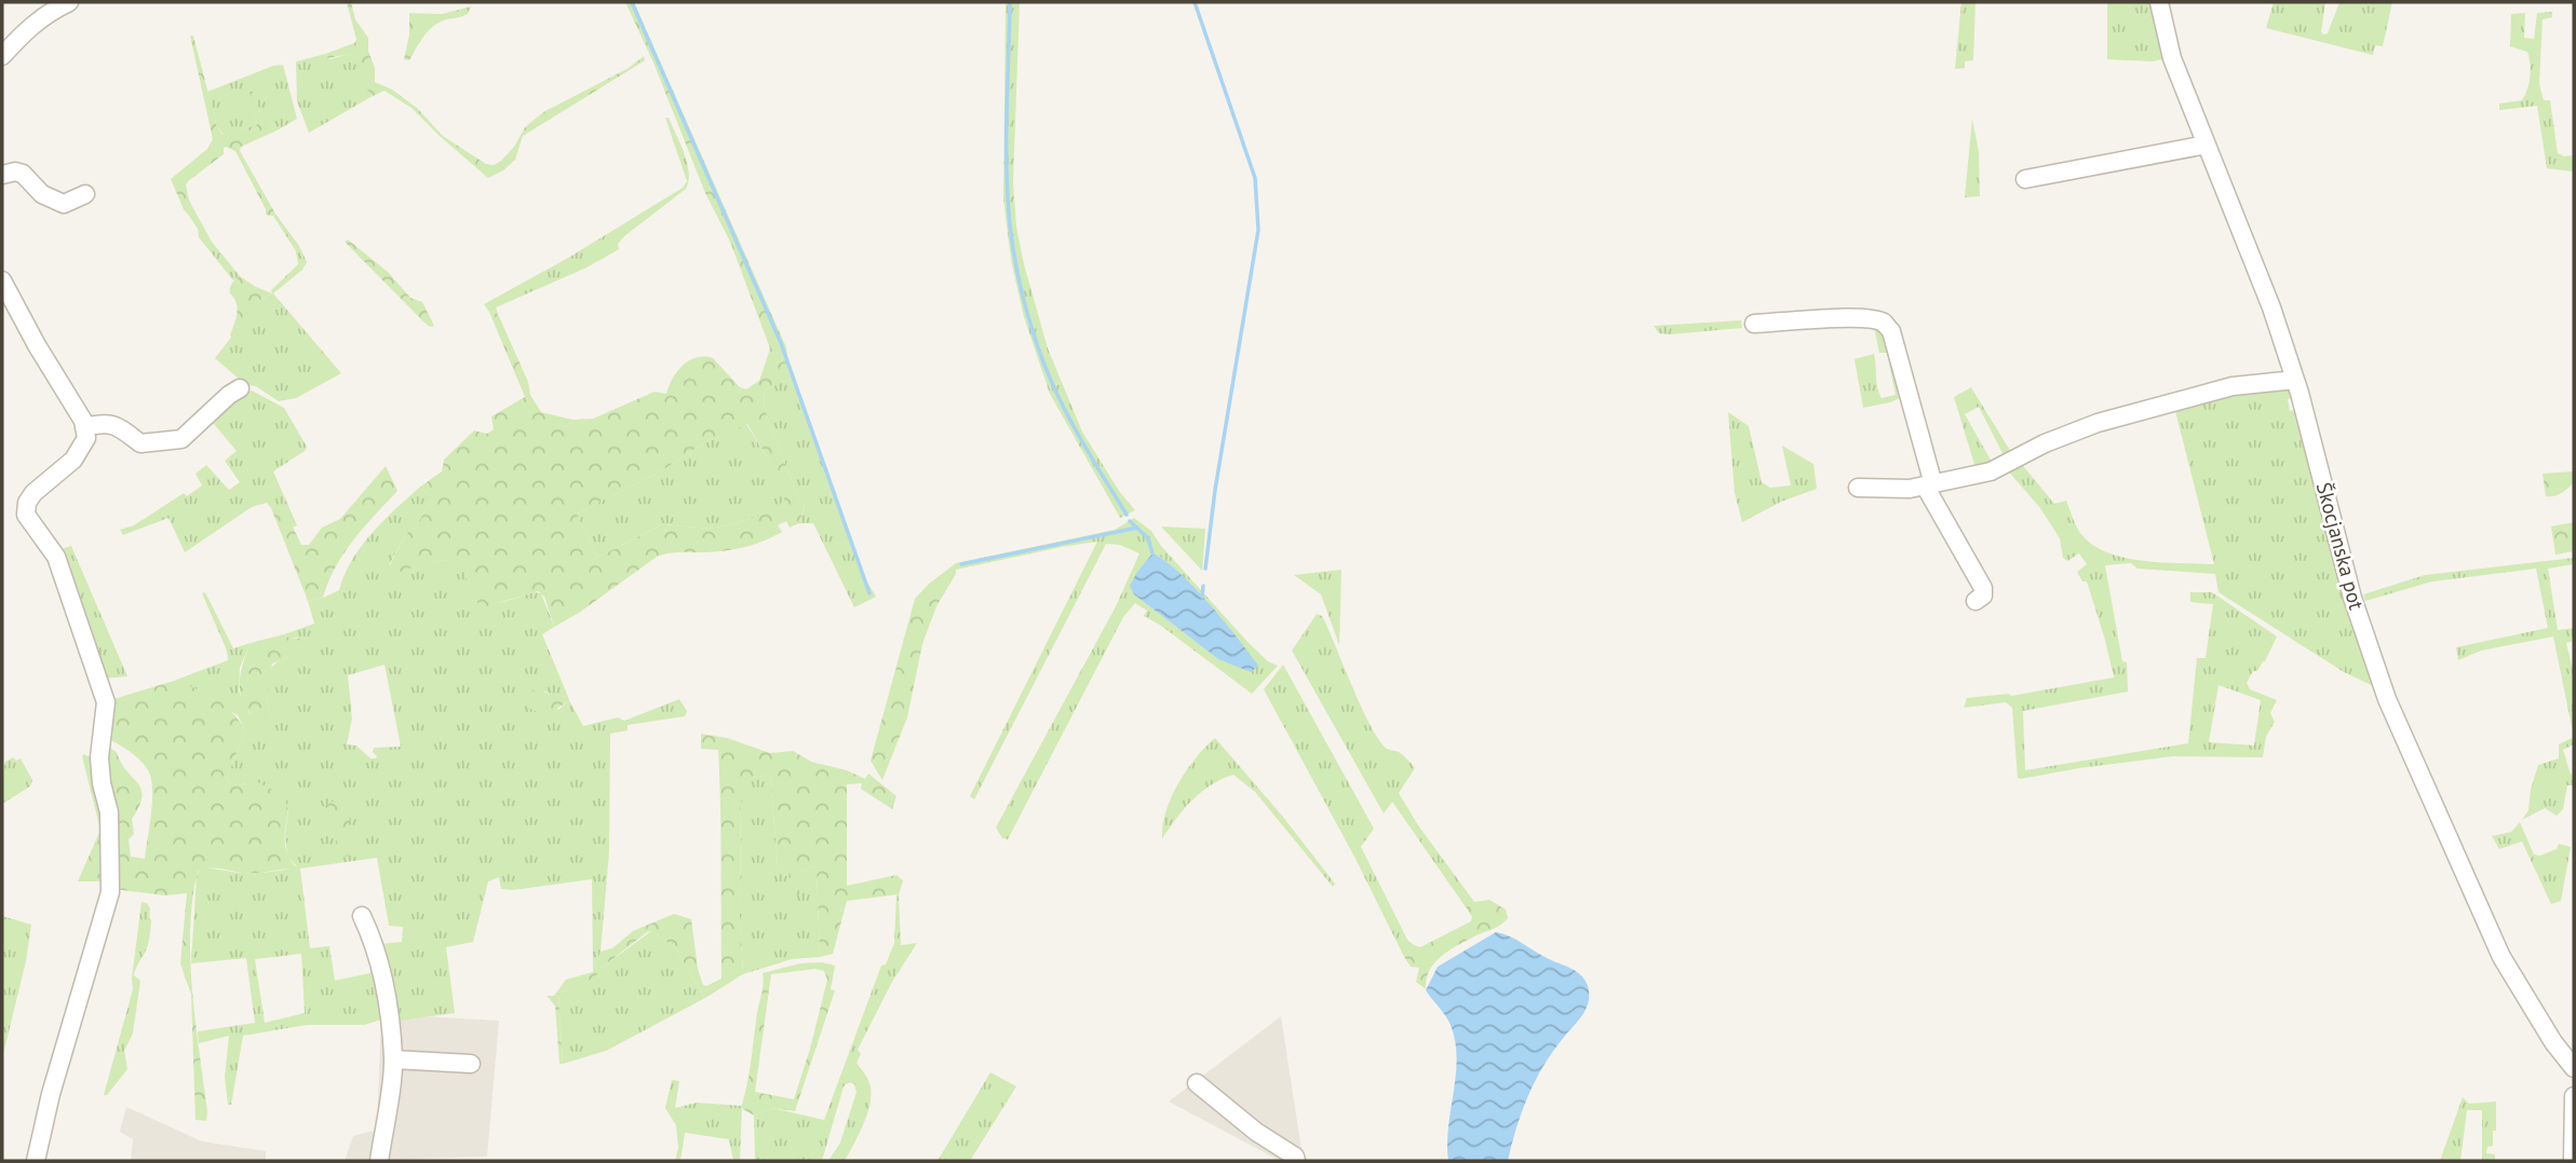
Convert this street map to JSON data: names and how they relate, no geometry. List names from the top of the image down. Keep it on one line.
{"streets":{"street":["Škocjanska pot"]}}
